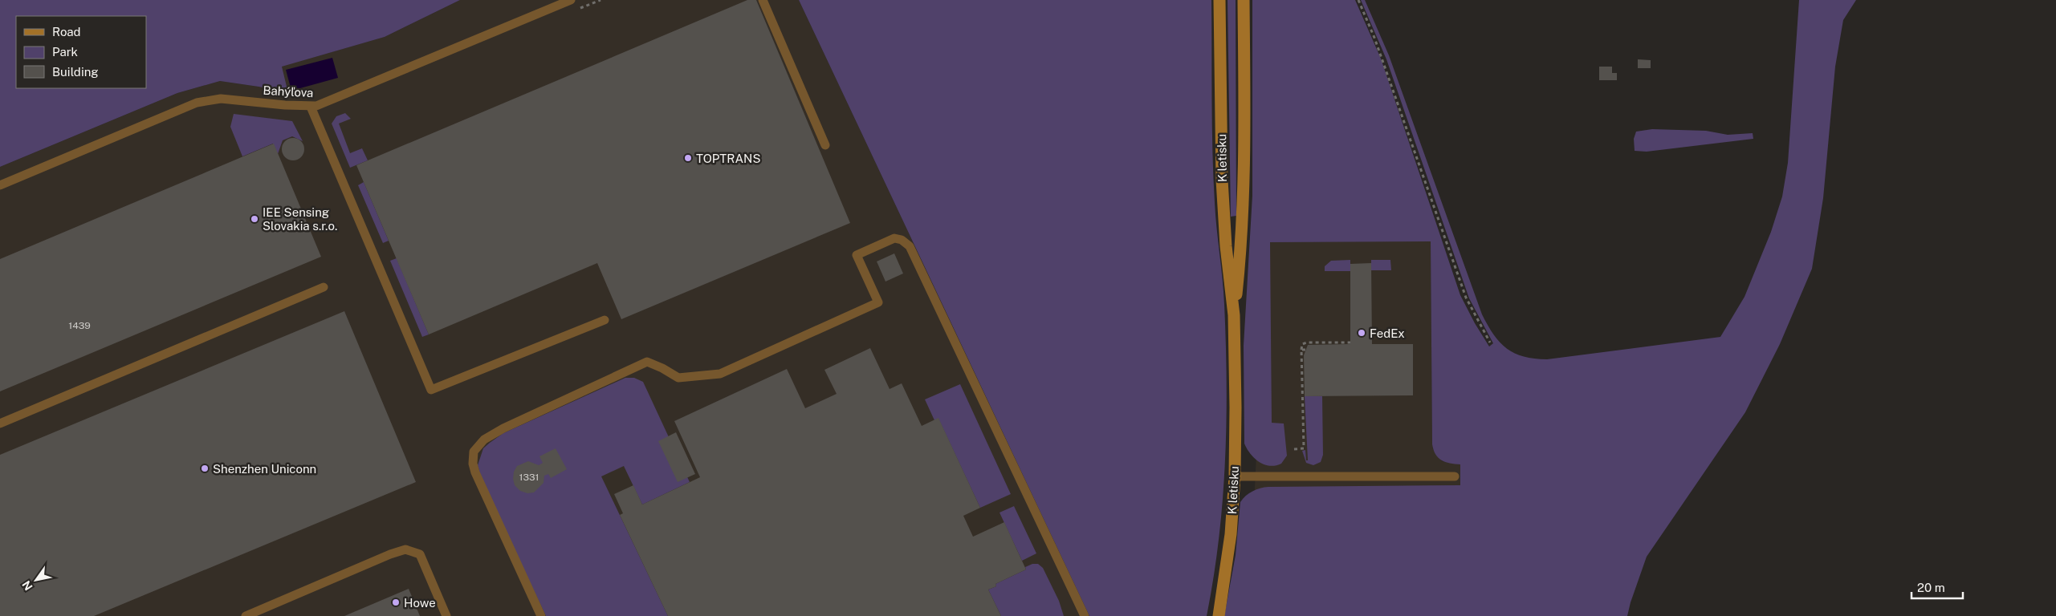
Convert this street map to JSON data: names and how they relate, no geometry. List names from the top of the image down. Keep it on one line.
{"streets":{"street":["K letisku"],"lane":["Bahýľova"]},"places":["TOPTRANS","IEE Sensing Slovakia s.r.o.","FedEx","Shenzhen Uniconn","Howe"],"house_numbers":["1439","1331"],"legend":["Road","Park","Building"],"scale_bar":"20 m","north":"bottom left"}
